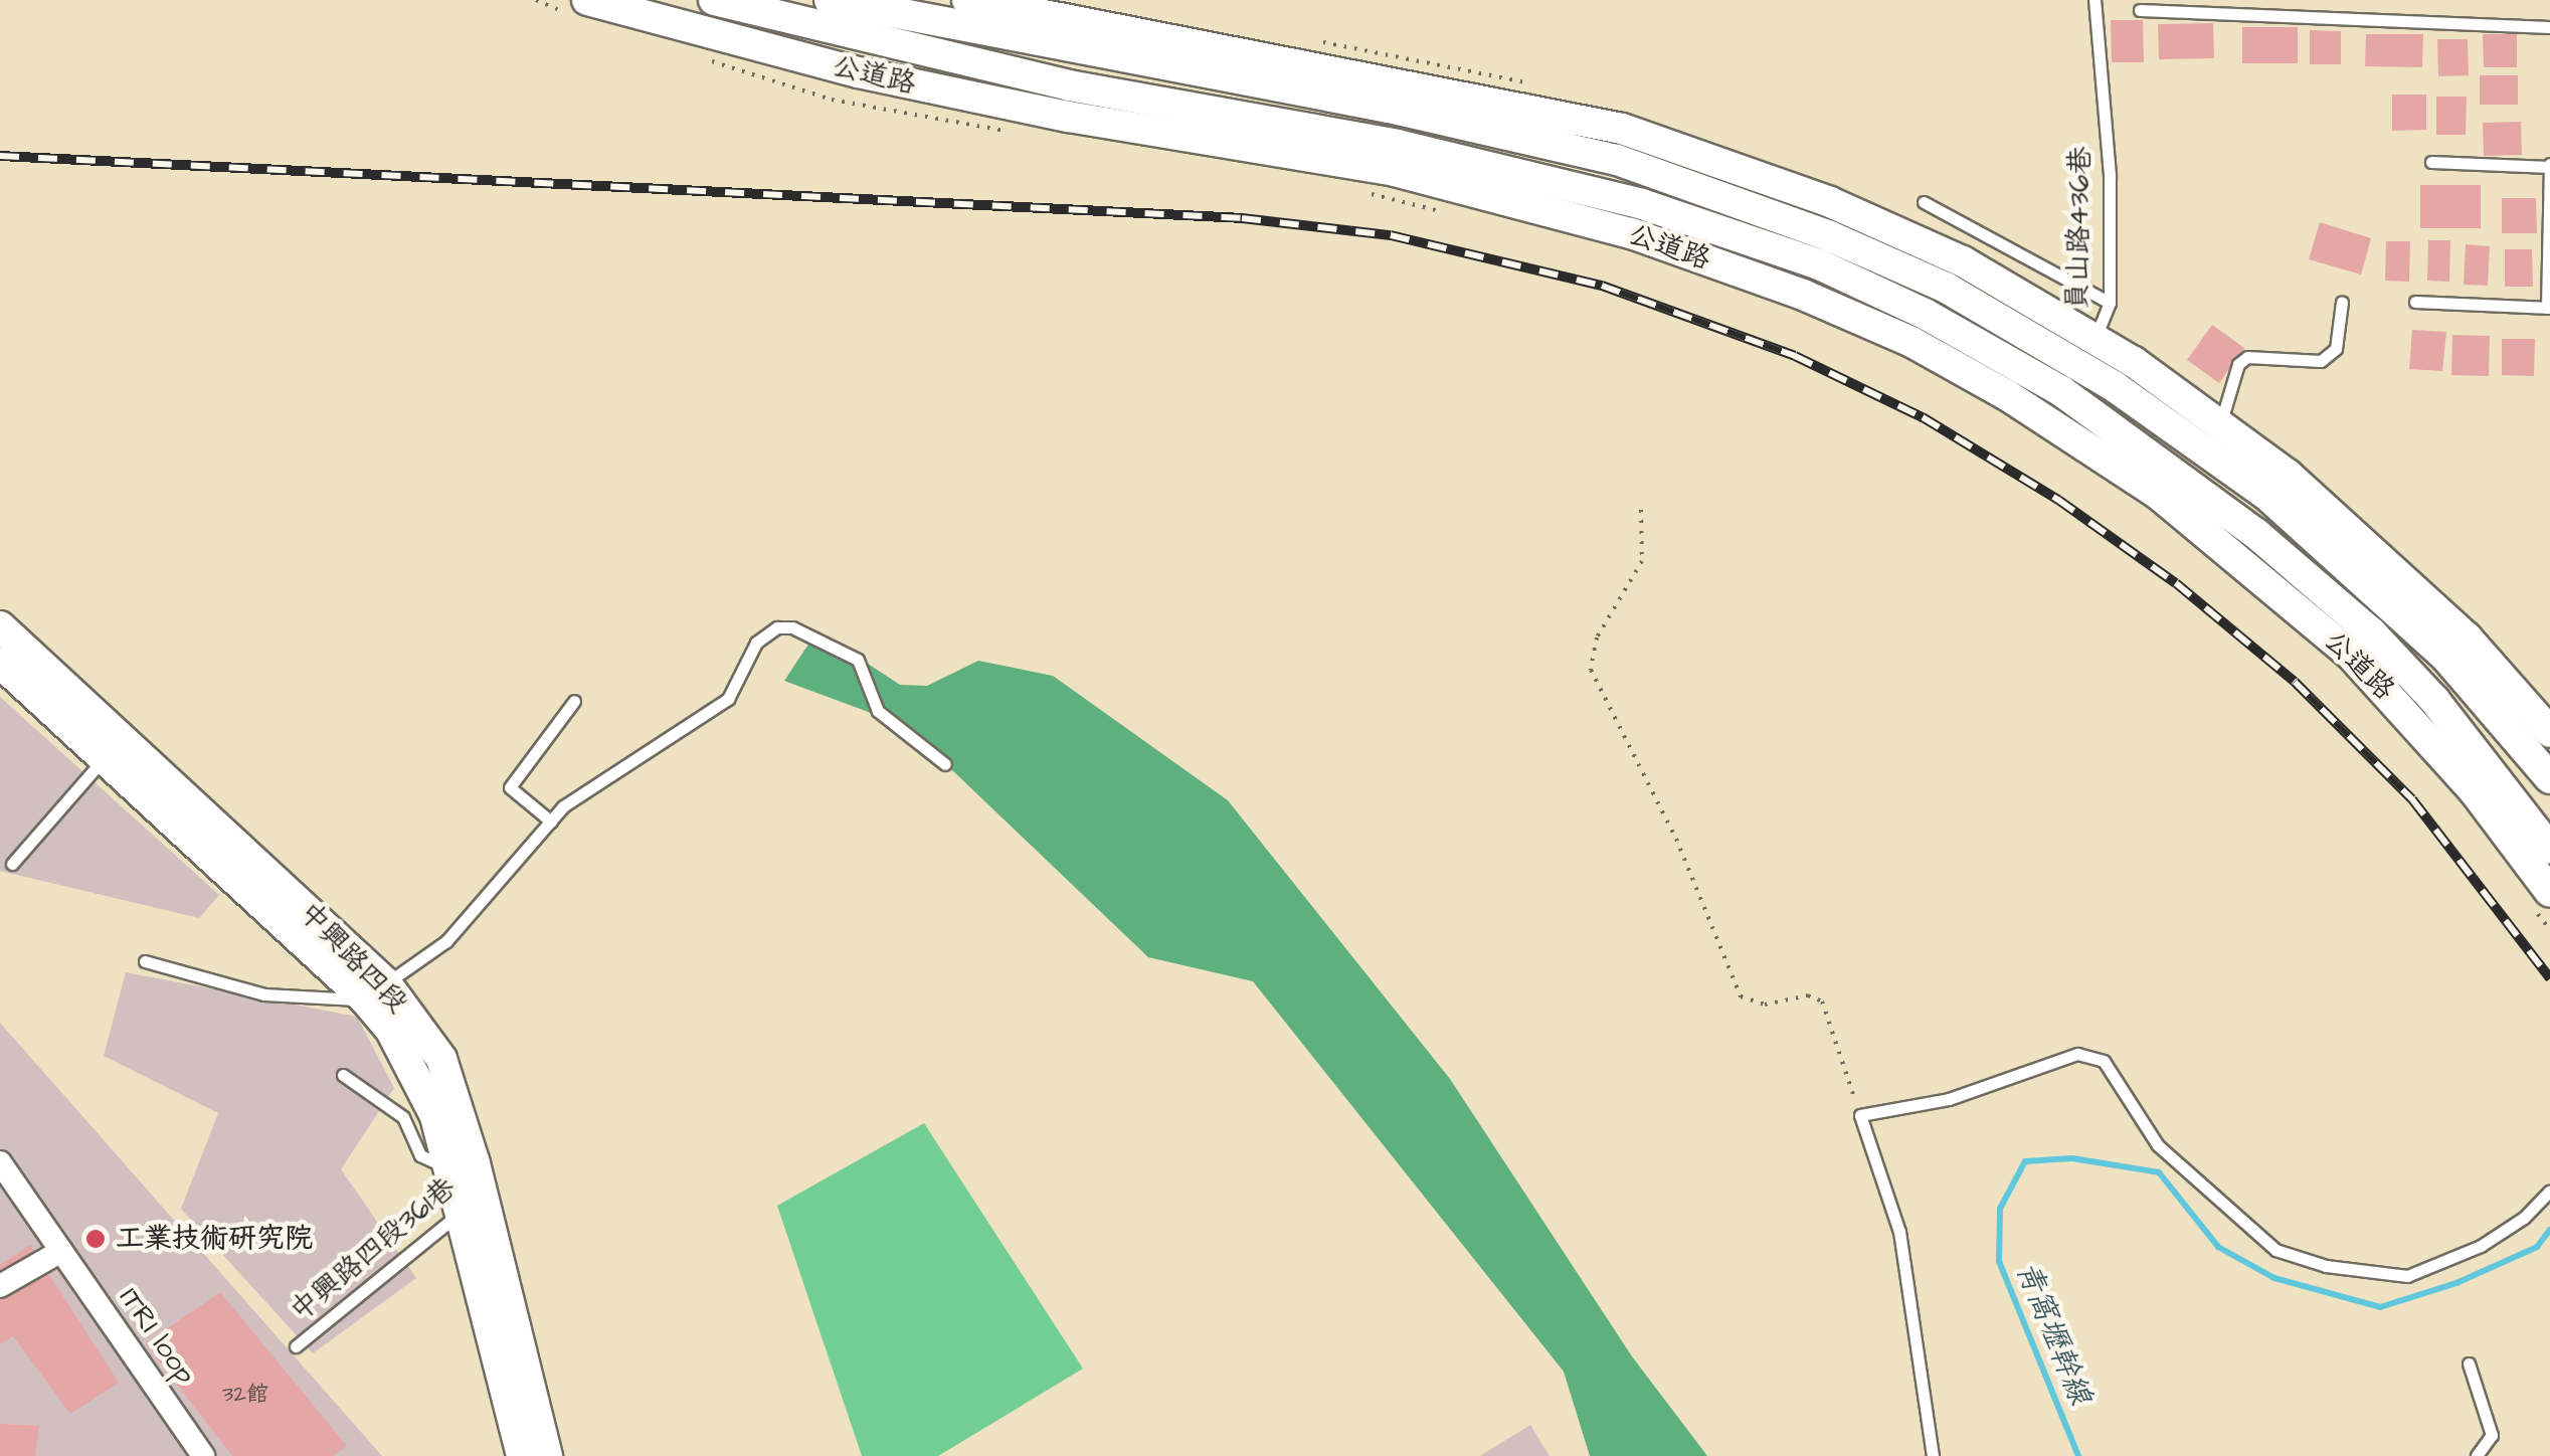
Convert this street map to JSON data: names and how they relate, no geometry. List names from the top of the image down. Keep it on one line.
{"streets":{"street":["公道路","中興路四段","ITRI loop"],"lane":["員山路436巷","中興路四段361巷"]},"crossings":[["公道路","員山路436巷"],["中興路四段","中興路四段361巷"]],"water":["青窩壢幹線"],"places":["工業技術研究院"],"house_numbers":["32館"]}
